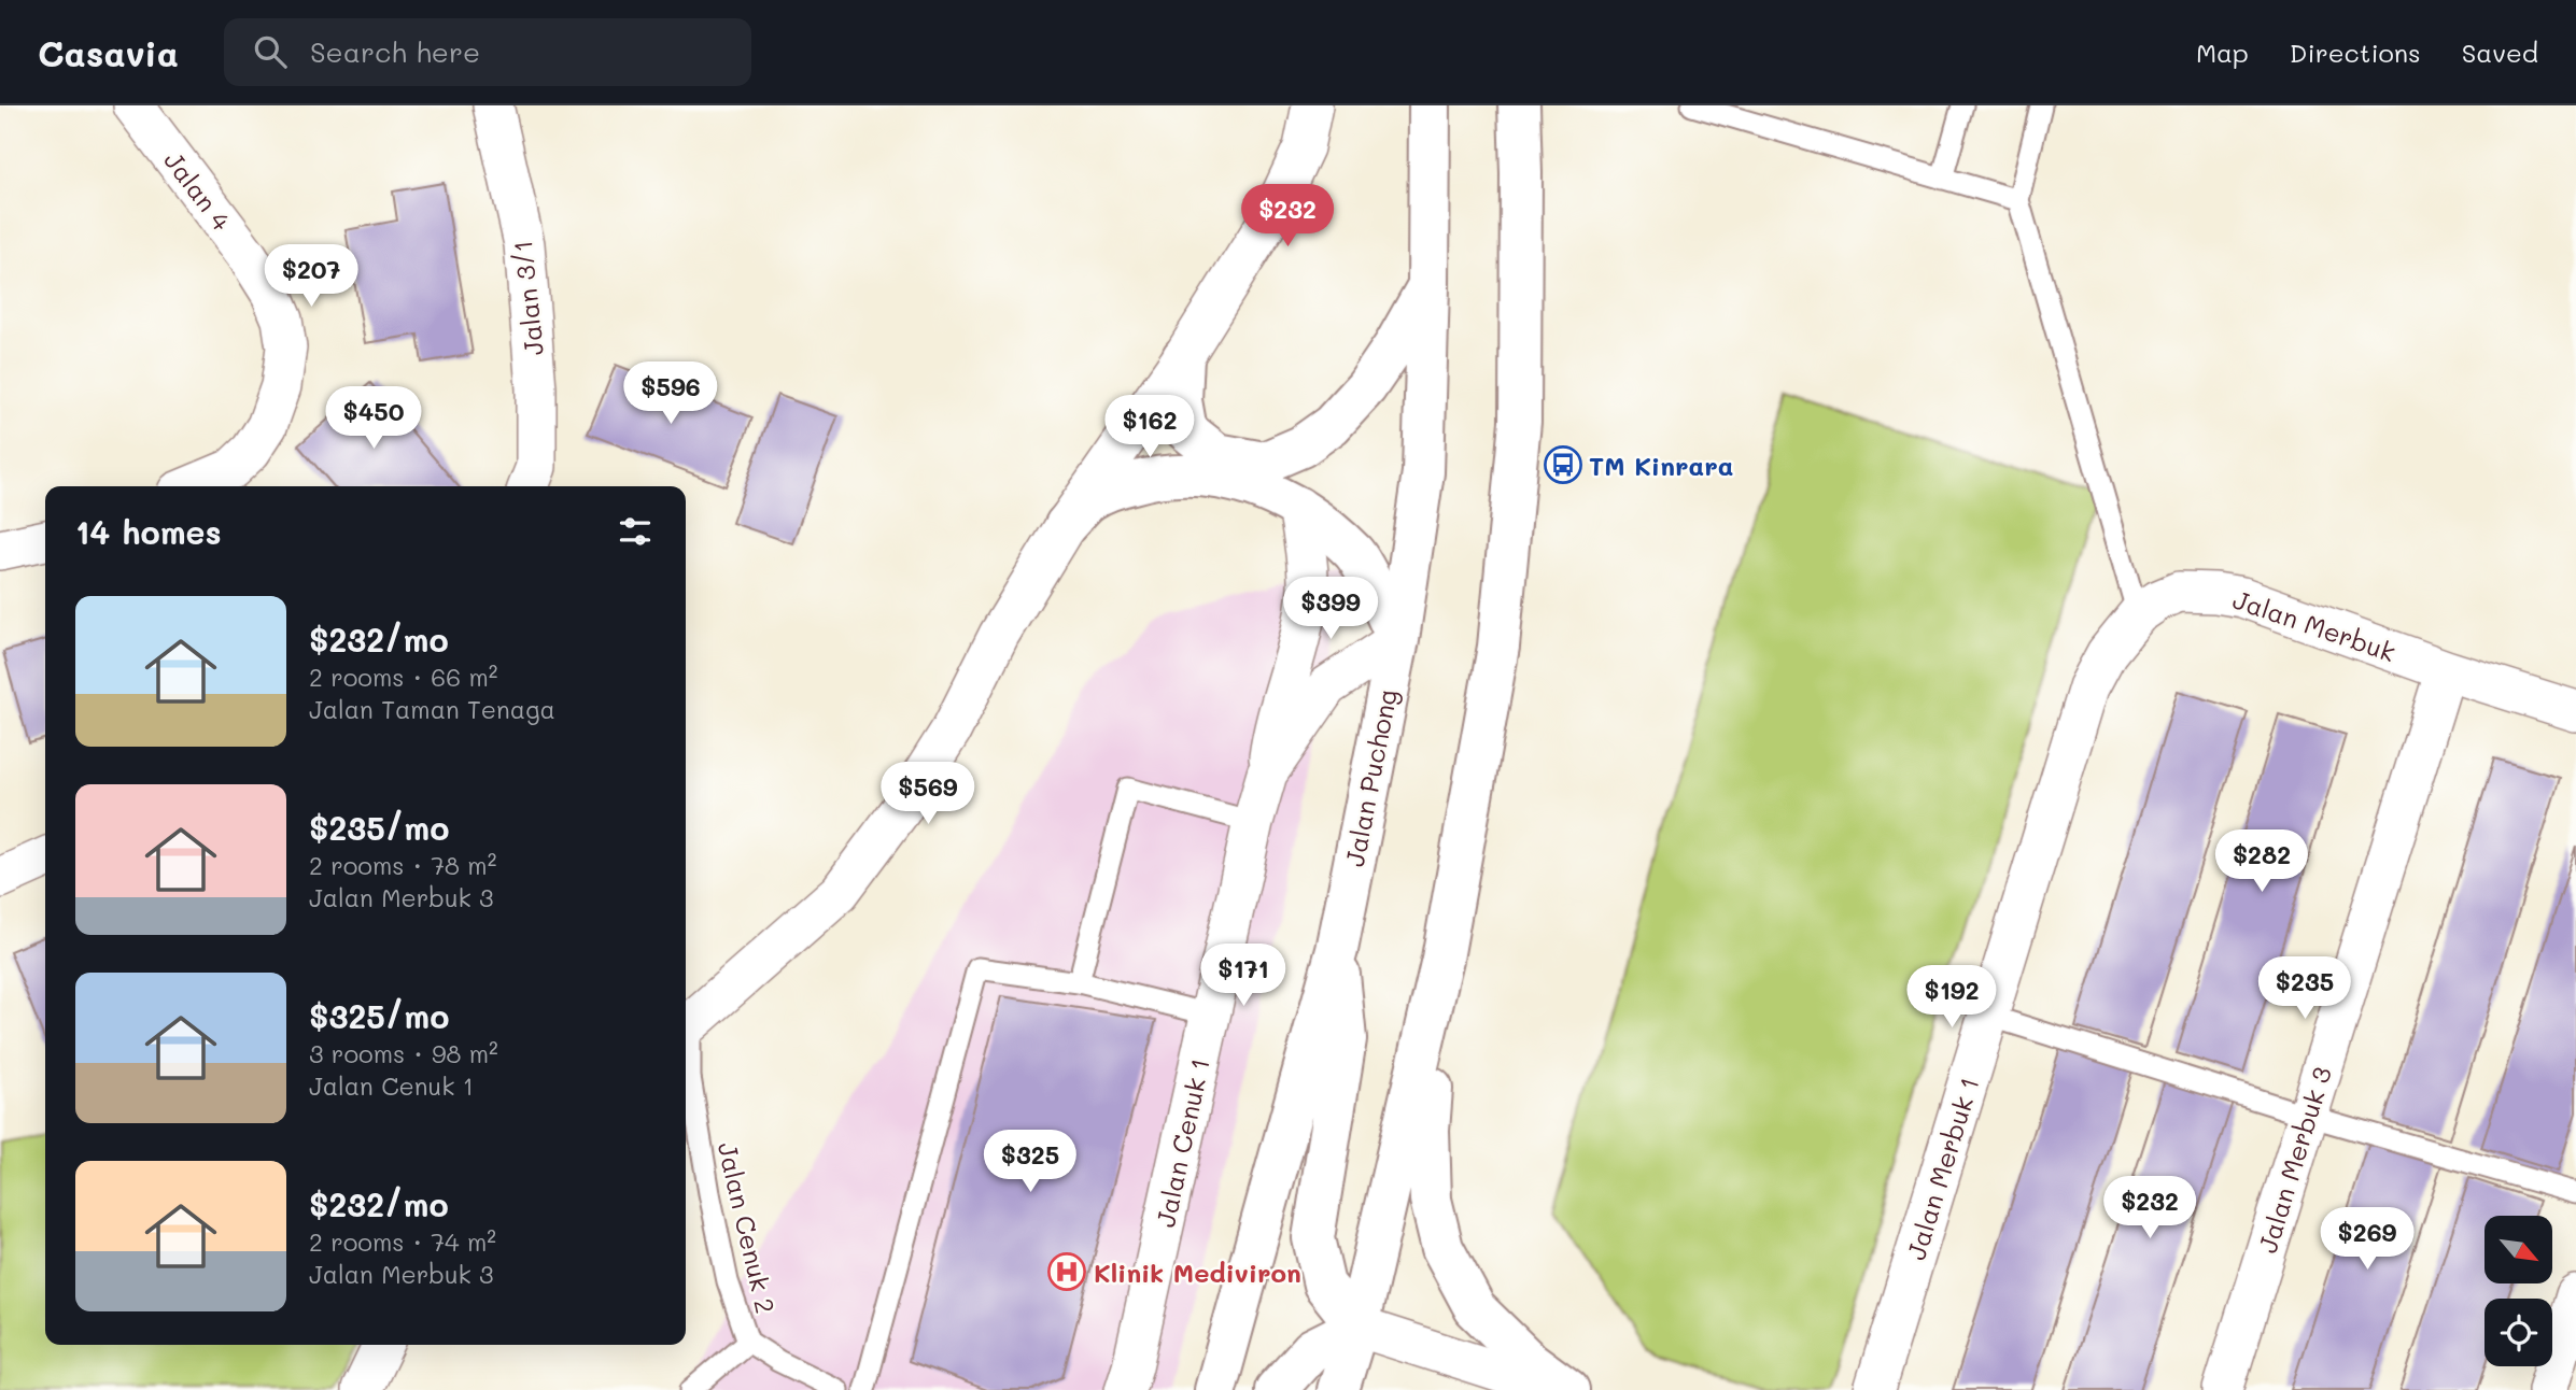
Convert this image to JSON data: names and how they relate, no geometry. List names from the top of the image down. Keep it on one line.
{"streets":{"main road":["Jalan Puchong"],"street":["Jalan 4","Jalan 3/1","Jalan Merbuk","Jalan Cenuk 1","Jalan Merbuk 3","Jalan Merbuk 1"],"lane":["Jalan Cenuk 2"]},"crossings":[["Jalan Merbuk","Jalan Merbuk 3"],["Jalan Merbuk","Jalan Merbuk 1"],["Jalan Puchong","Jalan Cenuk 1"]],"places":{"bus stop":["TM Kinrara"],"hospital":["Klinik Mediviron"]},"north":"bottom right","page":{"header":"Casavia","search":"Search here","nav":["Map","Directions","Saved"],"price":["$232","$207","$596","$450","$162","$399","$569","$282","$171","$235","$192","$325","$232","$269"],"heading":"14 homes","list":[{"name":"$232/mo","note":"2 rooms · 66 m² · Jalan Taman Tenaga"},{"name":"$235/mo","note":"2 rooms · 78 m² · Jalan Merbuk 3"},{"name":"$325/mo","note":"3 rooms · 98 m² · Jalan Cenuk 1"},{"name":"$232/mo","note":"2 rooms · 74 m² · Jalan Merbuk 3"}]}}
